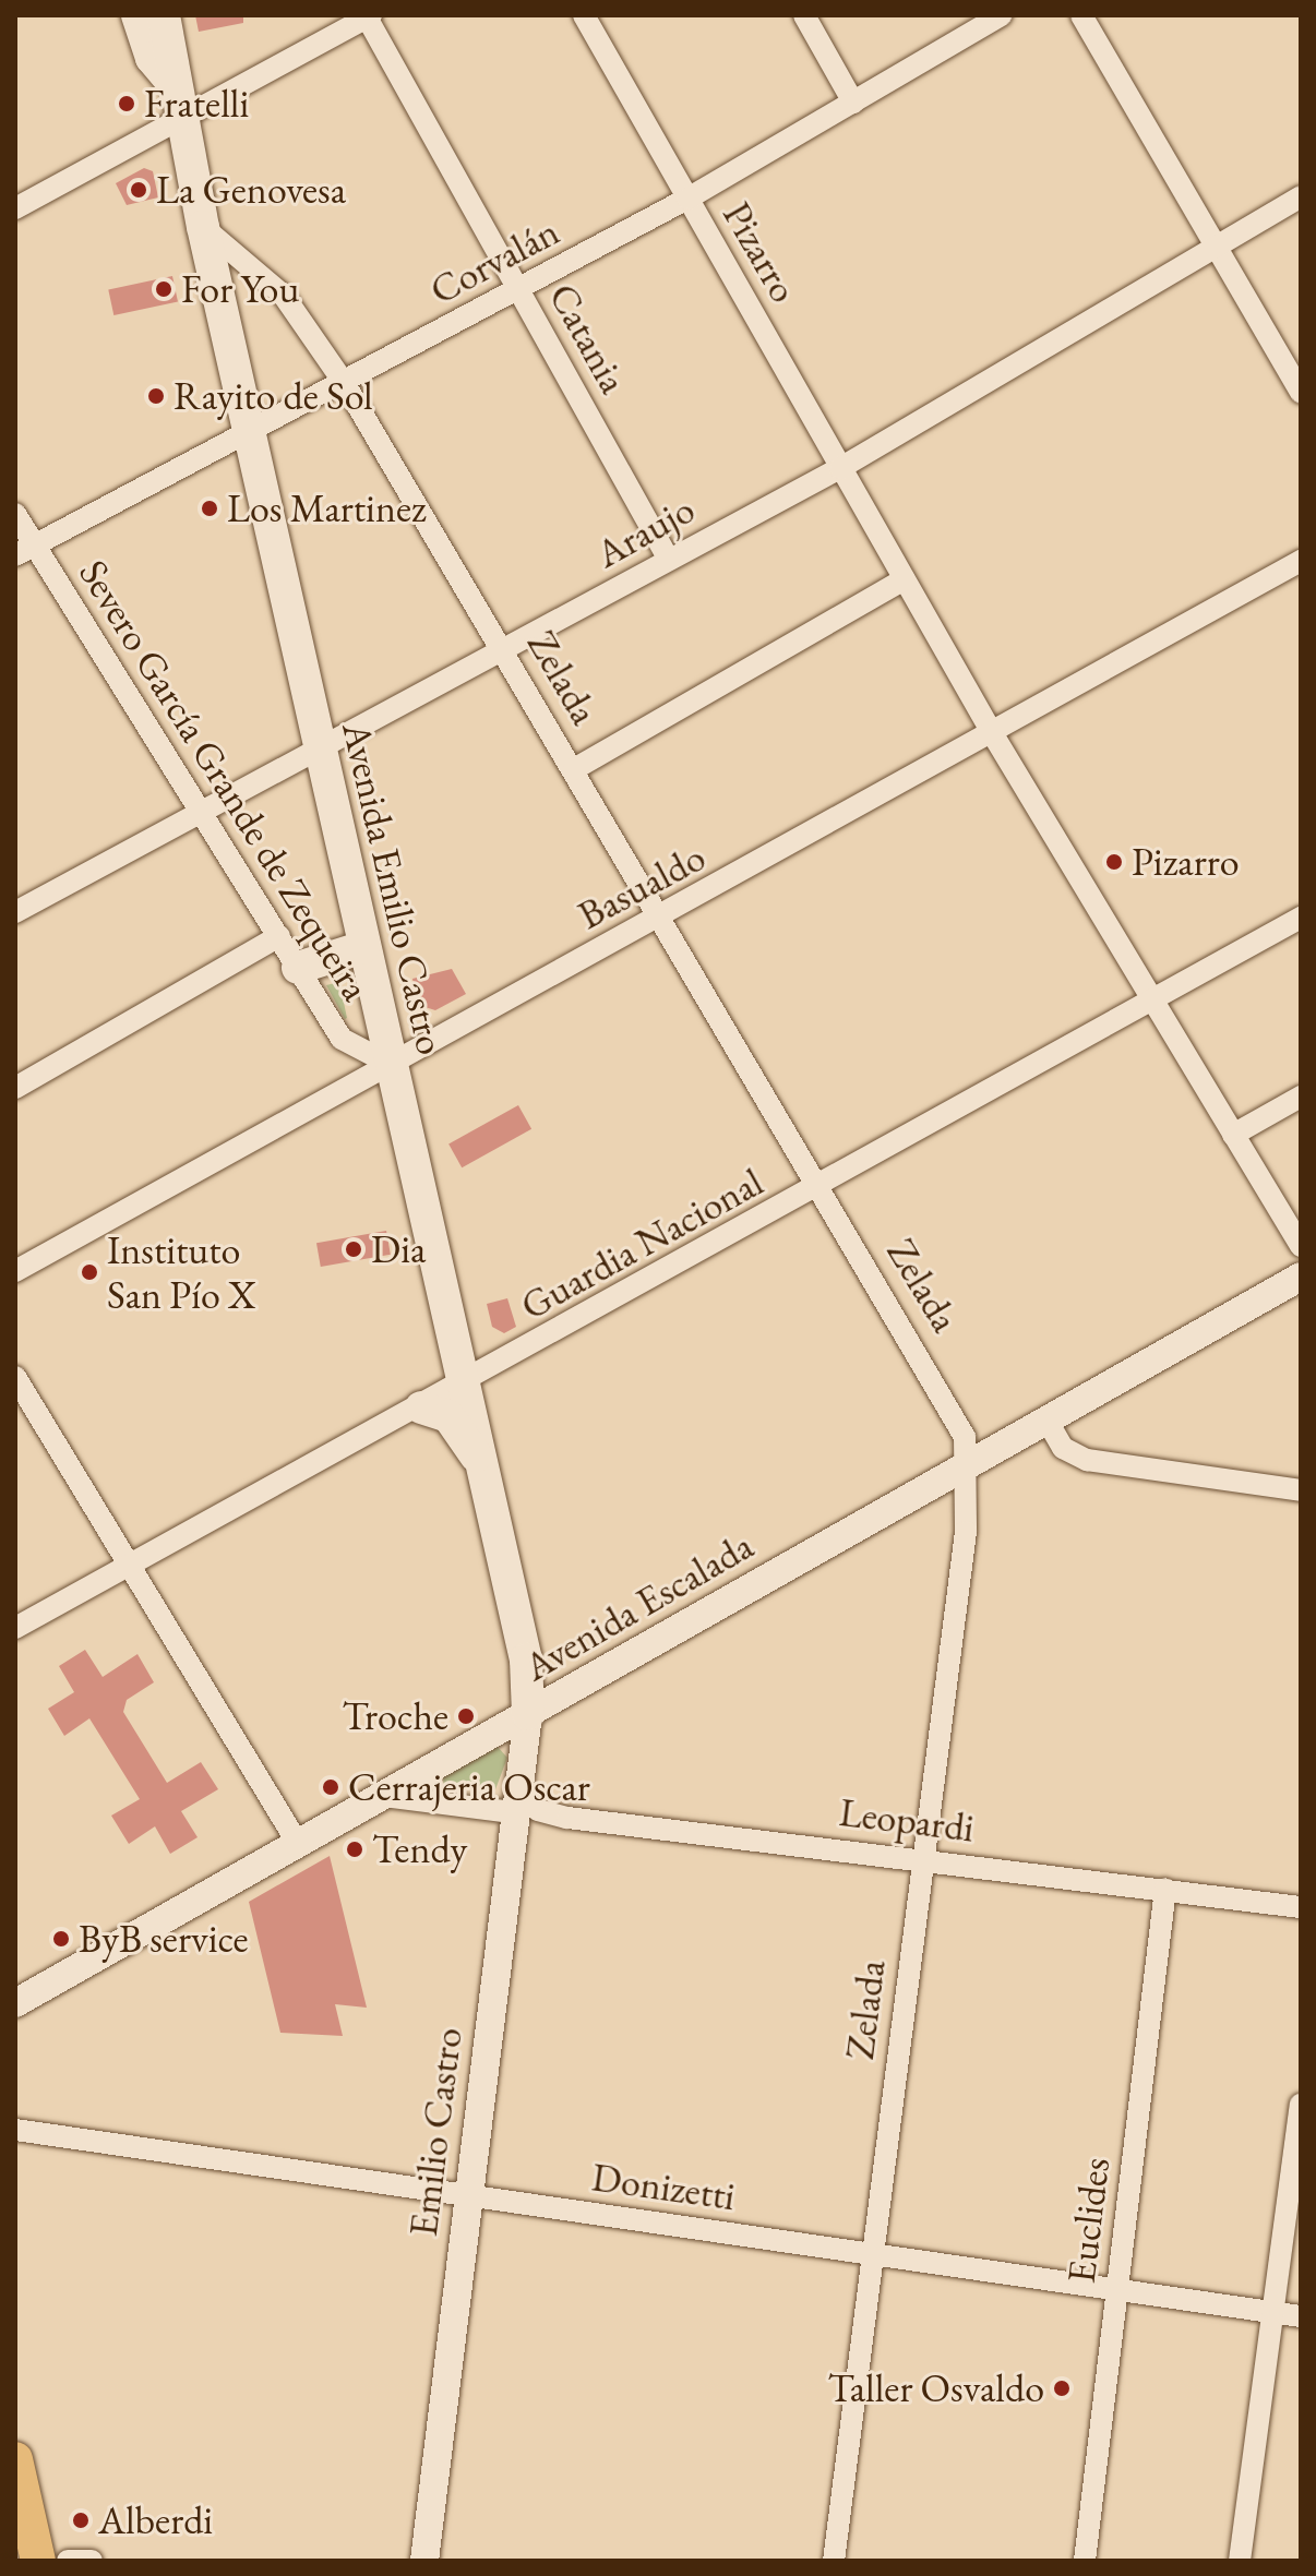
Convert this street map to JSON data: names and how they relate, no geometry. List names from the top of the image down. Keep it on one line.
{"streets":{"main road":["Avenida Emilio Castro"],"street":["Pizarro","Corvalán","Catania","Araujo","Zelada","Severo García Grande de Zequeira","Basualdo","Guardia Nacional","Avenida Escalada","Leopardi","Emilio Castro","Donizetti","Euclides"]},"crossings":[["Pizarro","Corvalán"],["Pizarro","Araujo"],["Pizarro","Basualdo"],["Pizarro","Guardia Nacional"],["Corvalán","Catania"],["Corvalán","Zelada"],["Corvalán","Severo García Grande de Zequeira"],["Corvalán","Avenida Emilio Castro"],["Catania","Araujo"],["Araujo","Zelada"],["Araujo","Severo García Grande de Zequeira"],["Araujo","Avenida Emilio Castro"],["Zelada","Basualdo"],["Zelada","Avenida Emilio Castro"],["Zelada","Guardia Nacional"],["Zelada","Avenida Escalada"],["Zelada","Leopardi"],["Zelada","Donizetti"],["Severo García Grande de Zequeira","Basualdo"],["Severo García Grande de Zequeira","Avenida Emilio Castro"],["Basualdo","Avenida Emilio Castro"],["Avenida Emilio Castro","Guardia Nacional"],["Avenida Emilio Castro","Avenida Escalada"],["Avenida Emilio Castro","Emilio Castro"],["Avenida Escalada","Emilio Castro"],["Leopardi","Emilio Castro"],["Leopardi","Euclides"],["Emilio Castro","Donizetti"],["Donizetti","Euclides"]],"places":["Fratelli","La Genovesa","For You","Rayito de Sol","Los Martinez","Pizarro","Dia","Instituto San Pío X","Troche","Cerrajeria Oscar","Tendy","ByB service","Taller Osvaldo","Alberdi"]}
